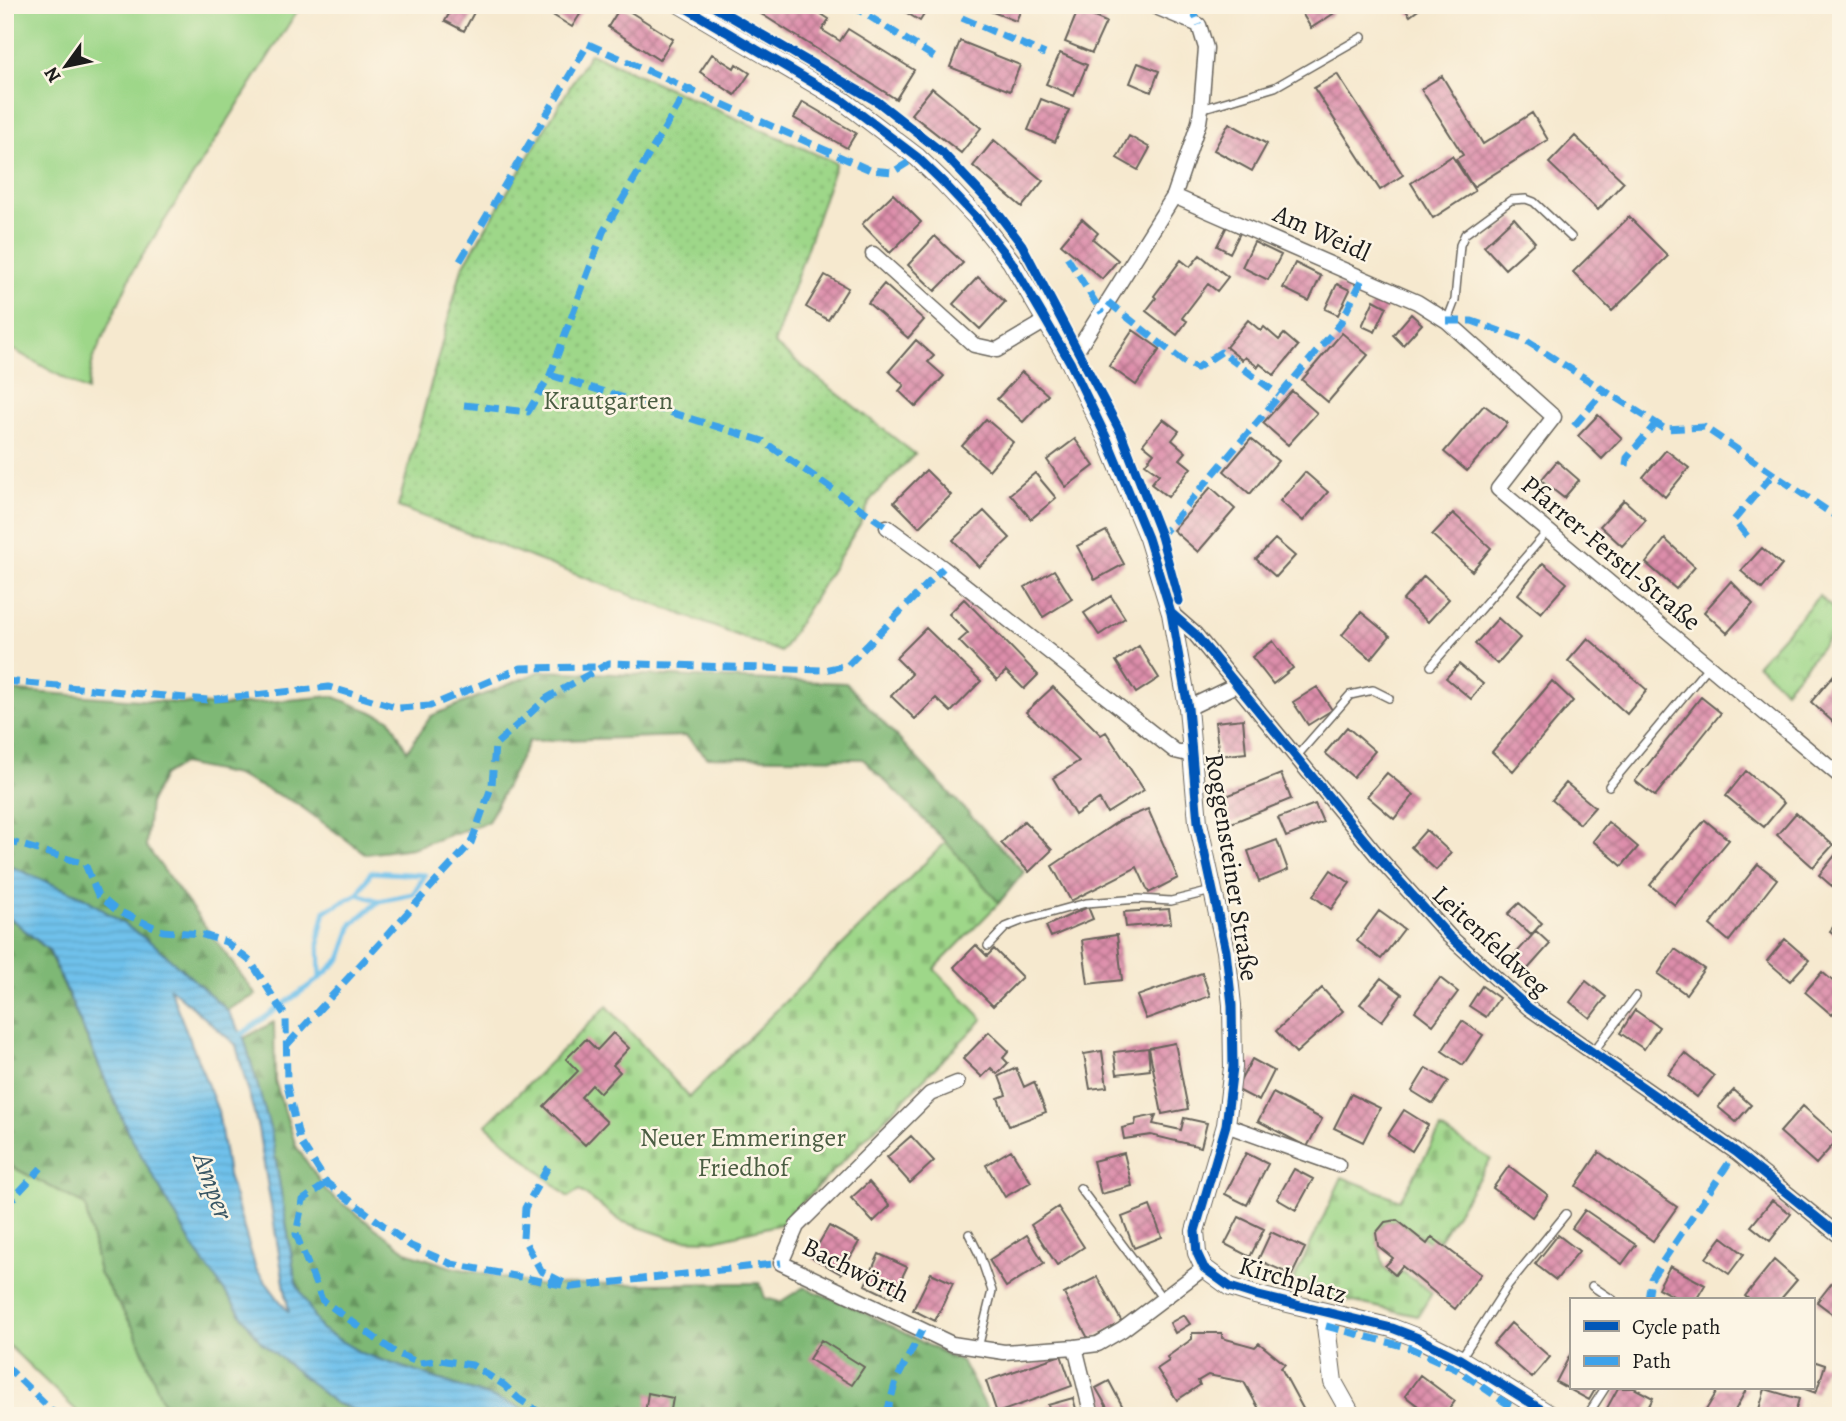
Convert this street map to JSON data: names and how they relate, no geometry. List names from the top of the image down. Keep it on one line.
{"streets":{"street":["Am Weidl","Pfarrer-Ferstl-Straße","Roggensteiner Straße","Leitenfeldweg","Bachwörth","Kirchplatz"]},"crossings":[["Am Weidl","Pfarrer-Ferstl-Straße"],["Roggensteiner Straße","Leitenfeldweg"],["Roggensteiner Straße","Kirchplatz"],["Bachwörth","Kirchplatz"]],"water":["Amper"],"parks":["Krautgarten","Neuer Emmeringer Friedhof"],"legend":["Cycle path","Path"],"north":"bottom left"}
